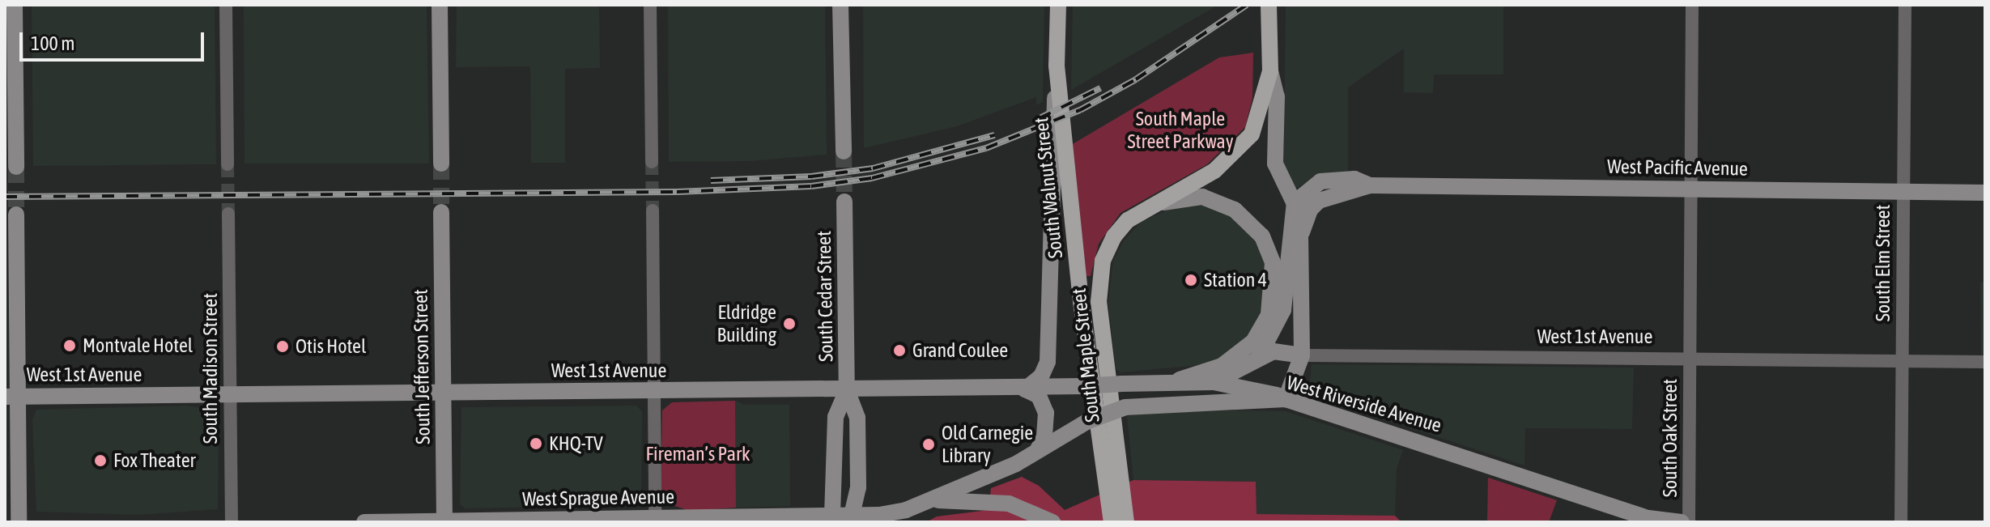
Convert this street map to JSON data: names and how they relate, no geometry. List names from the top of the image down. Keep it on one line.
{"streets":{"main road":["West Pacific Avenue","South Walnut Street","South Cedar Street","West 1st Avenue","South Maple Street","South Jefferson Street","West Riverside Avenue","West Sprague Avenue"],"street":["South Elm Street","South Madison Street","South Oak Street"]},"crossings":[["West Pacific Avenue","South Elm Street"],["West Pacific Avenue","South Maple Street"],["West Pacific Avenue","South Oak Street"],["South Walnut Street","South Maple Street"],["South Elm Street","West 1st Avenue"],["South Cedar Street","West 1st Avenue"],["South Cedar Street","West Riverside Avenue"],["South Cedar Street","West Sprague Avenue"],["West 1st Avenue","South Maple Street"],["West 1st Avenue","South Jefferson Street"],["West 1st Avenue","South Madison Street"],["West 1st Avenue","West Riverside Avenue"],["West 1st Avenue","South Oak Street"],["South Maple Street","West Riverside Avenue"],["South Jefferson Street","West Sprague Avenue"],["West Riverside Avenue","West Sprague Avenue"]],"parks":["South Maple Street Parkway","Fireman’s Park"],"places":["Station 4","Eldridge Building","Montvale Hotel","Otis Hotel","Grand Coulee","KHQ-TV","Old Carnegie Library","Fox Theater"],"scale_bar":"100 m"}
